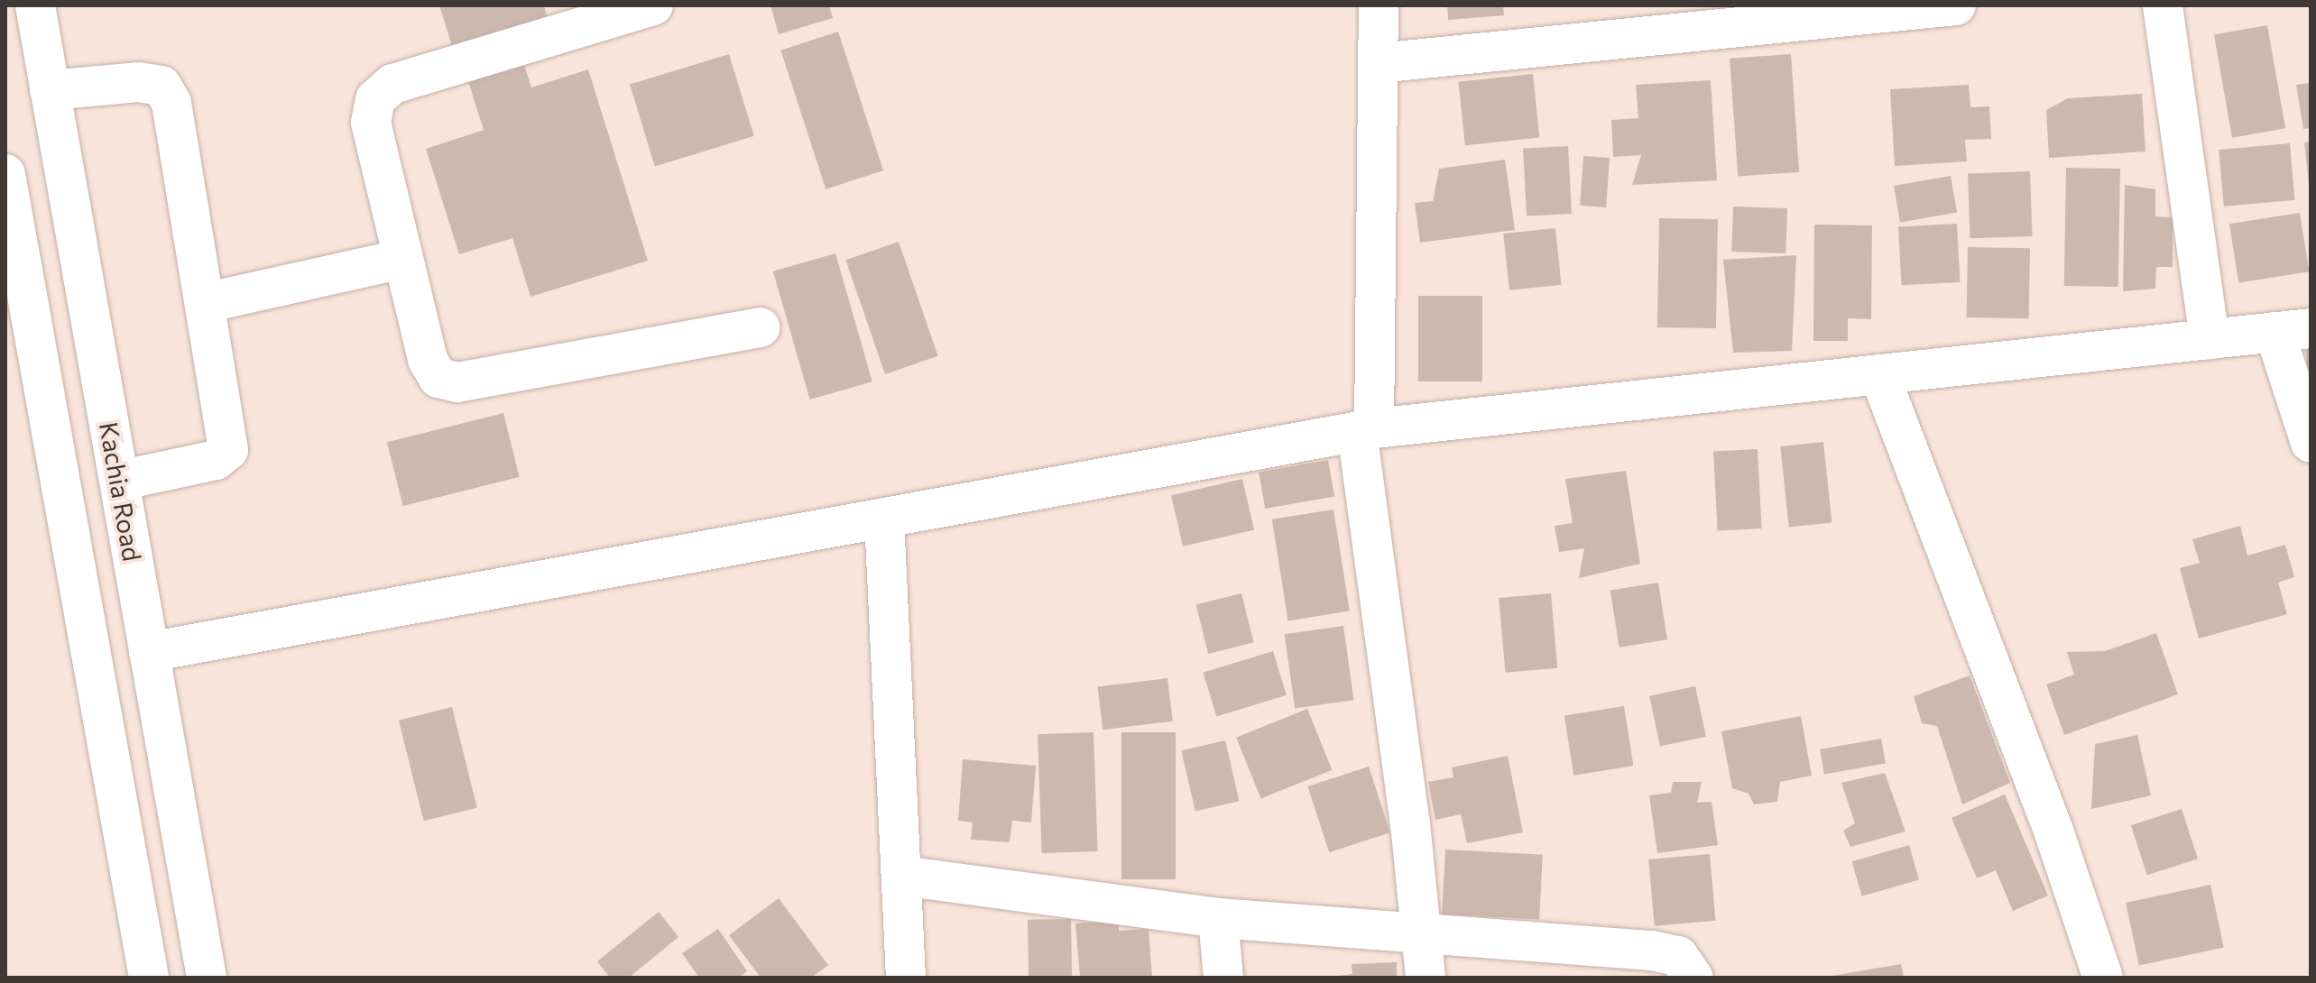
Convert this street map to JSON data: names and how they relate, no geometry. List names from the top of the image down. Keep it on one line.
{"streets":{"main road":["Kachia Road"]}}
